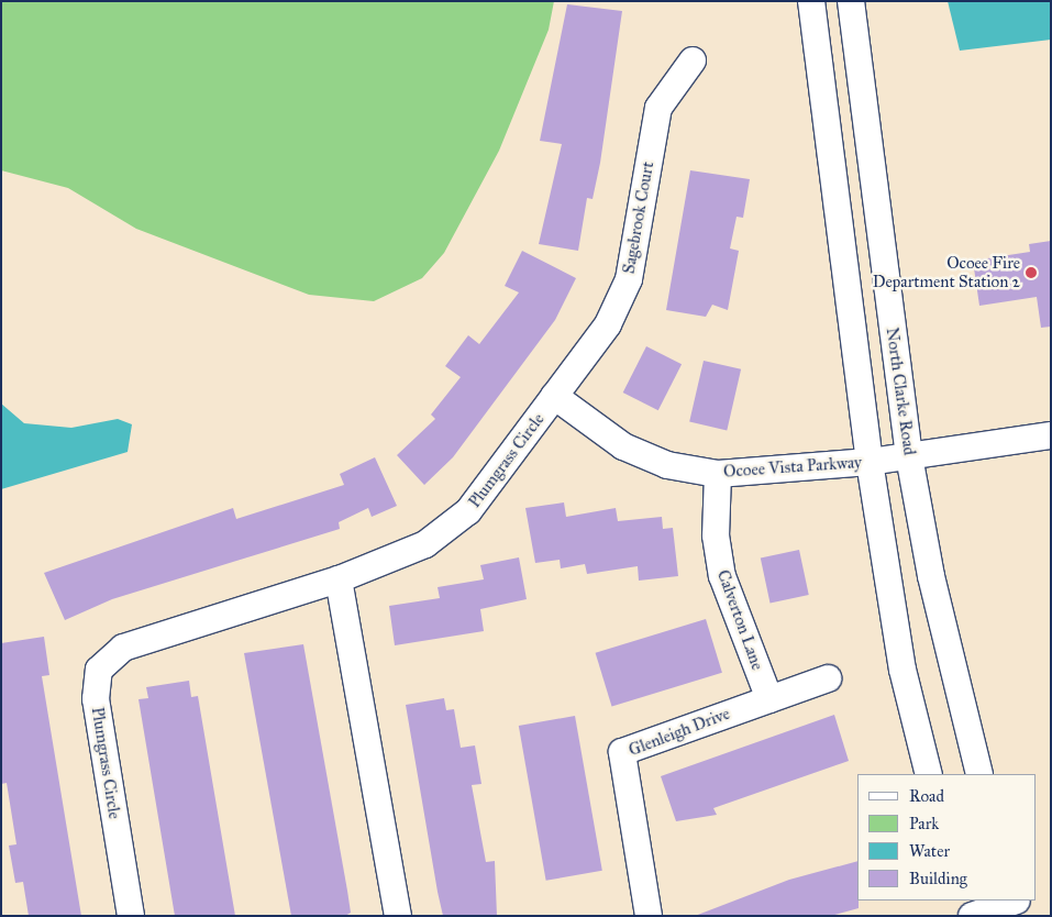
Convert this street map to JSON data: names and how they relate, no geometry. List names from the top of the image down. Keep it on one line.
{"streets":{"street":["Sagebrook Court","North Clarke Road","Plumgrass Circle","Ocoee Vista Parkway","Calverton Lane","Glenleigh Drive"]},"crossings":[["Sagebrook Court","Plumgrass Circle"],["Sagebrook Court","Ocoee Vista Parkway"],["North Clarke Road","Ocoee Vista Parkway"],["Plumgrass Circle","Ocoee Vista Parkway"],["Ocoee Vista Parkway","Calverton Lane"],["Calverton Lane","Glenleigh Drive"]],"places":["Ocoee Fire Department Station 2"],"legend":["Road","Park","Water","Building"]}
